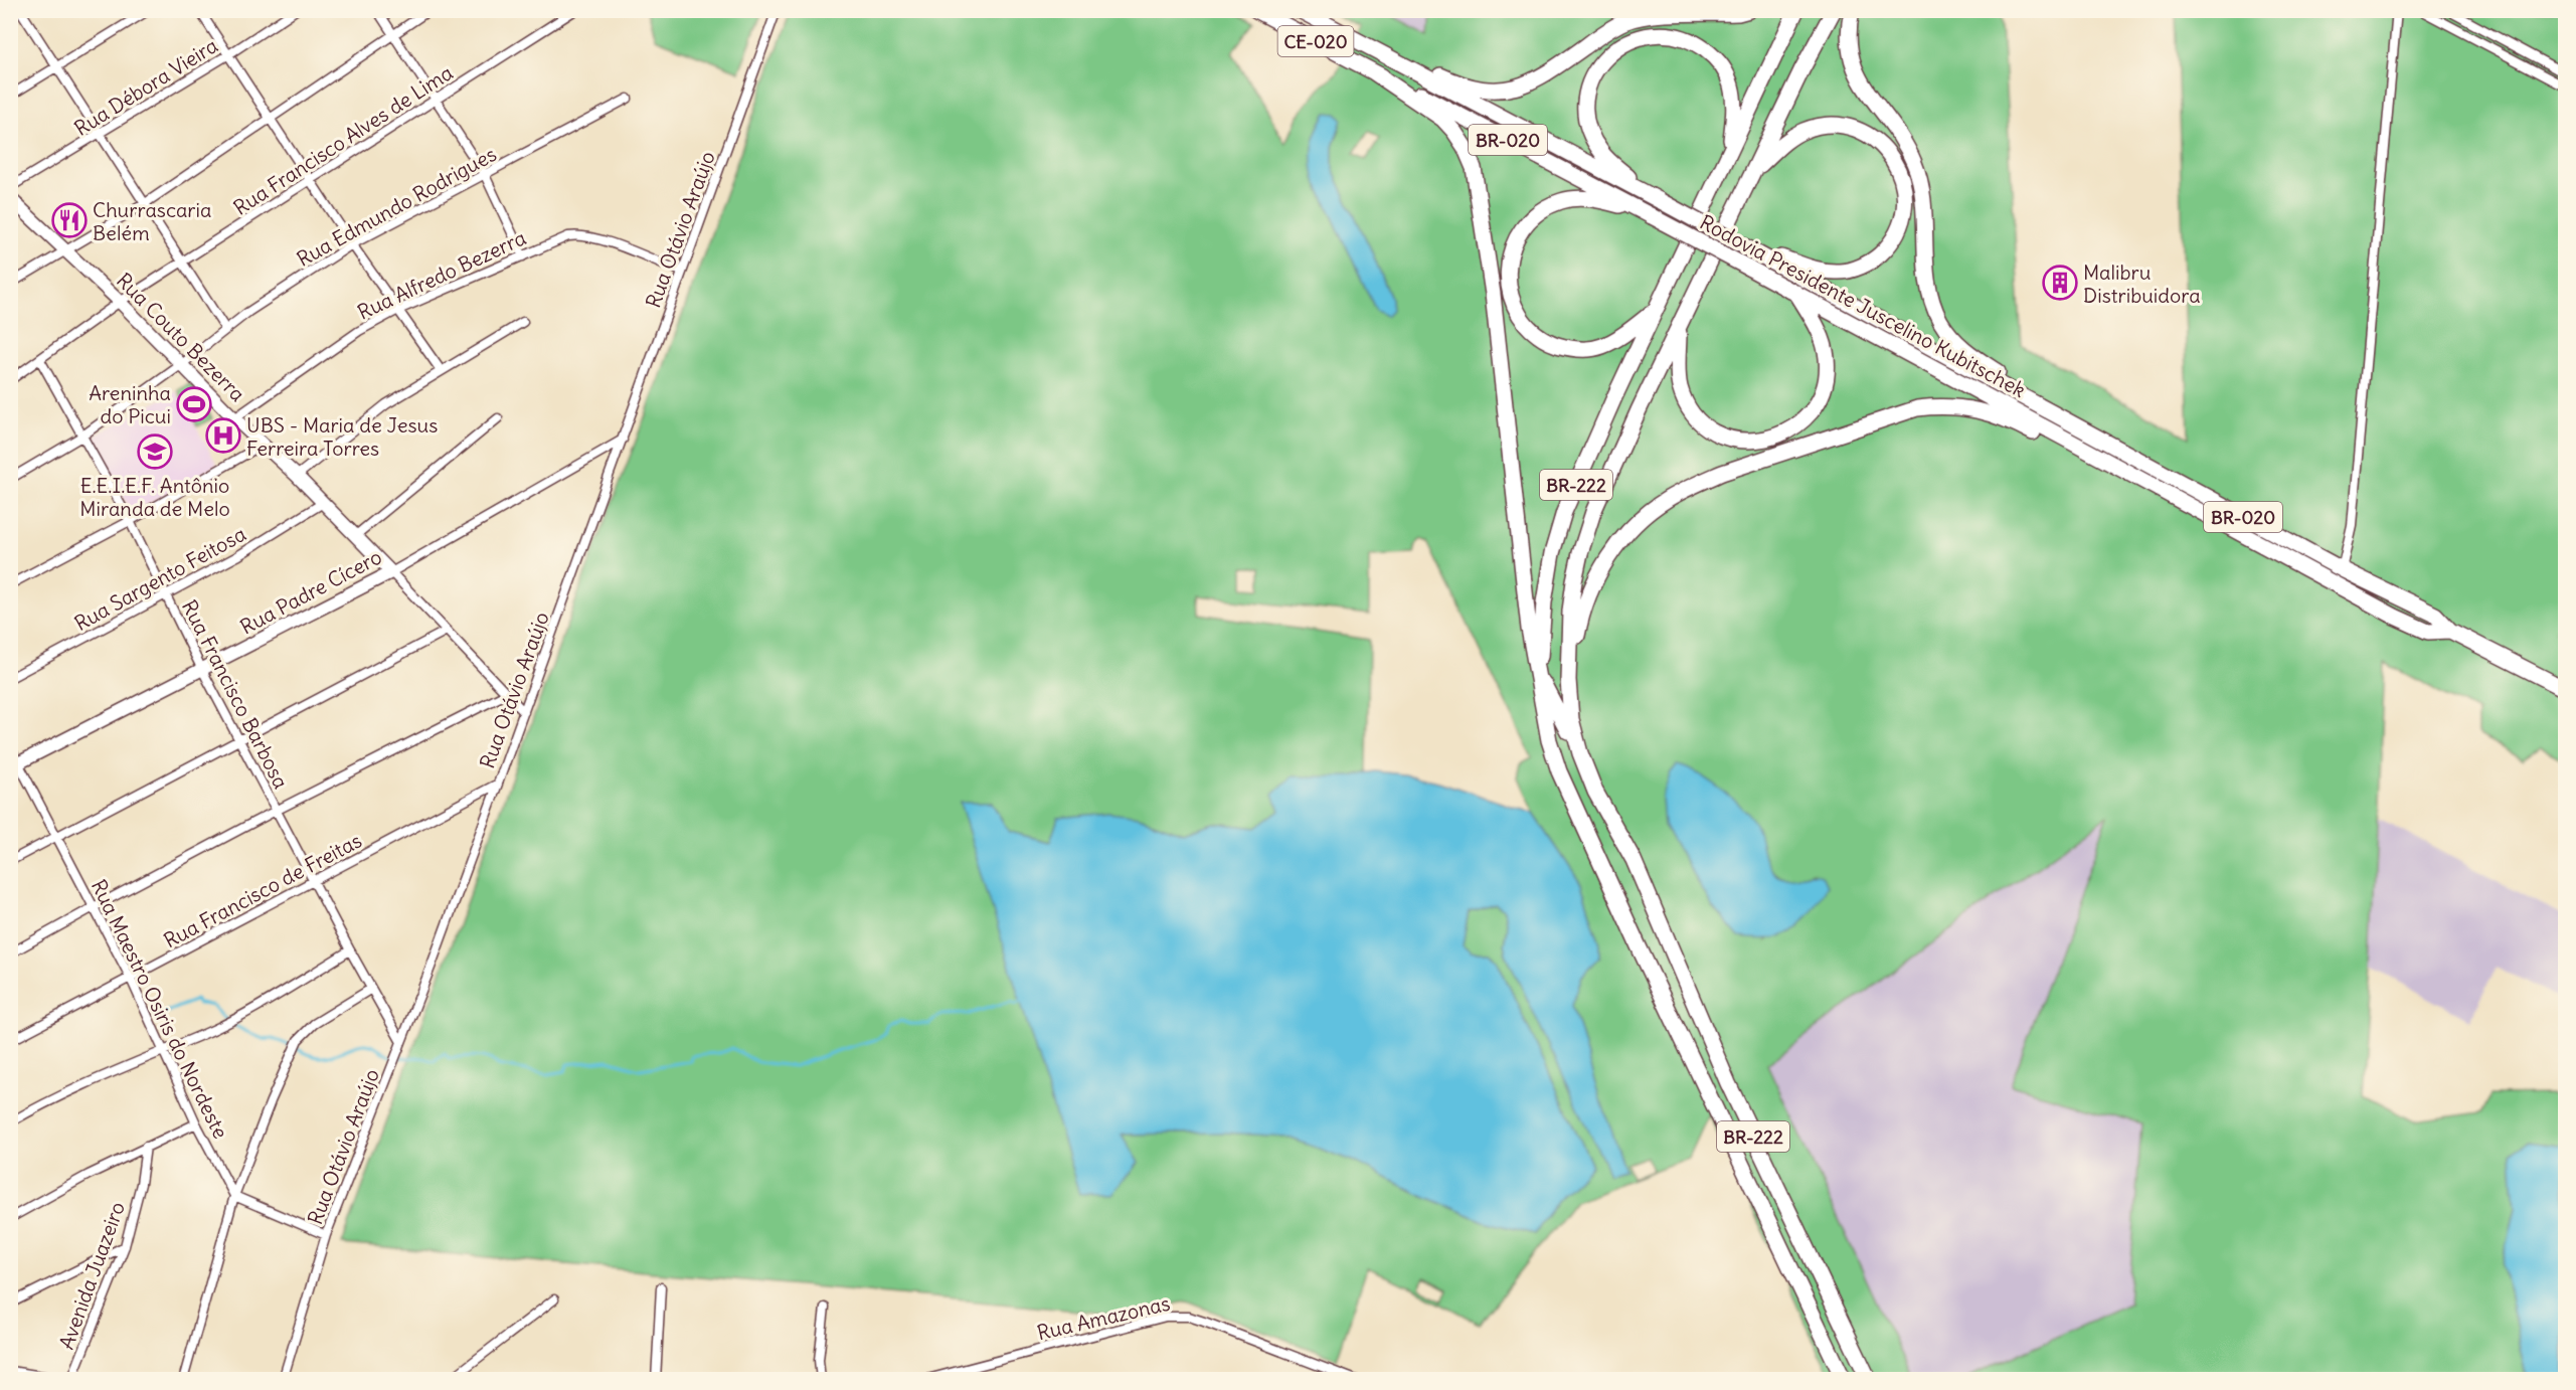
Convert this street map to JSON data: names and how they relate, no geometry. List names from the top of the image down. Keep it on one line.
{"streets":{"highway":["CE-020","BR-020","Rodovia Presidente Juscelino Kubitschek","BR-222"],"street":["Rua Débora Vieira","Rua Francisco Alves de Lima","Rua Edmundo Rodrigues","Rua Otávio Araújo","Rua Alfredo Bezerra","Rua Couto Bezerra","Rua Sargento Feitosa","Rua Padre Cícero","Rua Francisco Barbosa","Rua Francisco de Freitas","Rua Maestro Osiris do Nordeste","Avenida Juazeiro","Rua Amazonas"]},"crossings":[["Rua Francisco Alves de Lima","Rua Couto Bezerra"],["Rua Francisco Alves de Lima","Rua Francisco Barbosa"],["Rua Edmundo Rodrigues","Rua Couto Bezerra"],["Rua Edmundo Rodrigues","Rua Francisco Barbosa"],["Rua Otávio Araújo","Rua Alfredo Bezerra"],["Rua Otávio Araújo","Rua Couto Bezerra"],["Rua Otávio Araújo","Rua Padre Cícero"],["Rua Otávio Araújo","Rua Francisco Barbosa"],["Rua Otávio Araújo","Rua Francisco de Freitas"],["Rua Alfredo Bezerra","Rua Couto Bezerra"],["Rua Couto Bezerra","Rua Sargento Feitosa"],["Rua Couto Bezerra","Rua Padre Cícero"],["Rua Sargento Feitosa","Rua Francisco Barbosa"],["Rua Padre Cícero","Rua Francisco Barbosa"],["Rua Padre Cícero","Rua Maestro Osiris do Nordeste"],["Rua Francisco Barbosa","Rua Francisco de Freitas"],["Rua Francisco de Freitas","Rua Maestro Osiris do Nordeste"]],"places":{"restaurant":["Churrascaria Belém"],"building":["Malibru Distribuidora"],"sports":["Areninha do Picui"],"hospital":["UBS - Maria de Jesus Ferreira Torres"],"school or university":["E.E.I.E.F. Antônio Miranda de Melo"]}}
